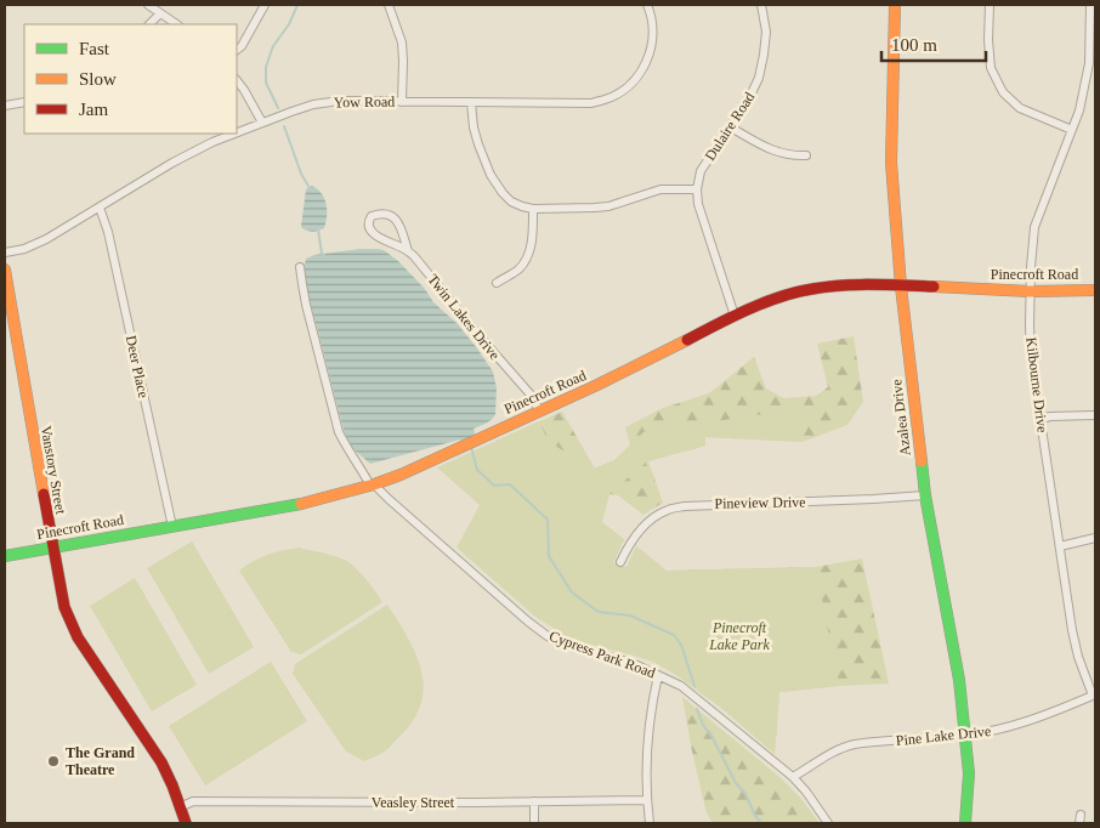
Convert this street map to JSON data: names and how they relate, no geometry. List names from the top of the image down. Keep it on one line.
{"streets":{"street":["Yow Road","Dulaire Road","Pinecroft Road","Twin Lakes Drive","Deer Place","Kilbourne Drive","Azalea Drive","Vanstory Street","Pineview Drive","Cypress Park Road","Pine Lake Drive","Veasley Street"]},"crossings":[["Yow Road","Deer Place"],["Pinecroft Road","Twin Lakes Drive"],["Pinecroft Road","Deer Place"],["Pinecroft Road","Kilbourne Drive"],["Pinecroft Road","Azalea Drive"],["Pinecroft Road","Vanstory Street"],["Pinecroft Road","Cypress Park Road"],["Kilbourne Drive","Pine Lake Drive"],["Azalea Drive","Pineview Drive"],["Azalea Drive","Pine Lake Drive"],["Vanstory Street","Veasley Street"],["Cypress Park Road","Pine Lake Drive"]],"parks":["Pinecroft Lake Park"],"places":["The Grand Theatre"],"legend":["Fast","Slow","Jam"],"scale_bar":"100 m"}
